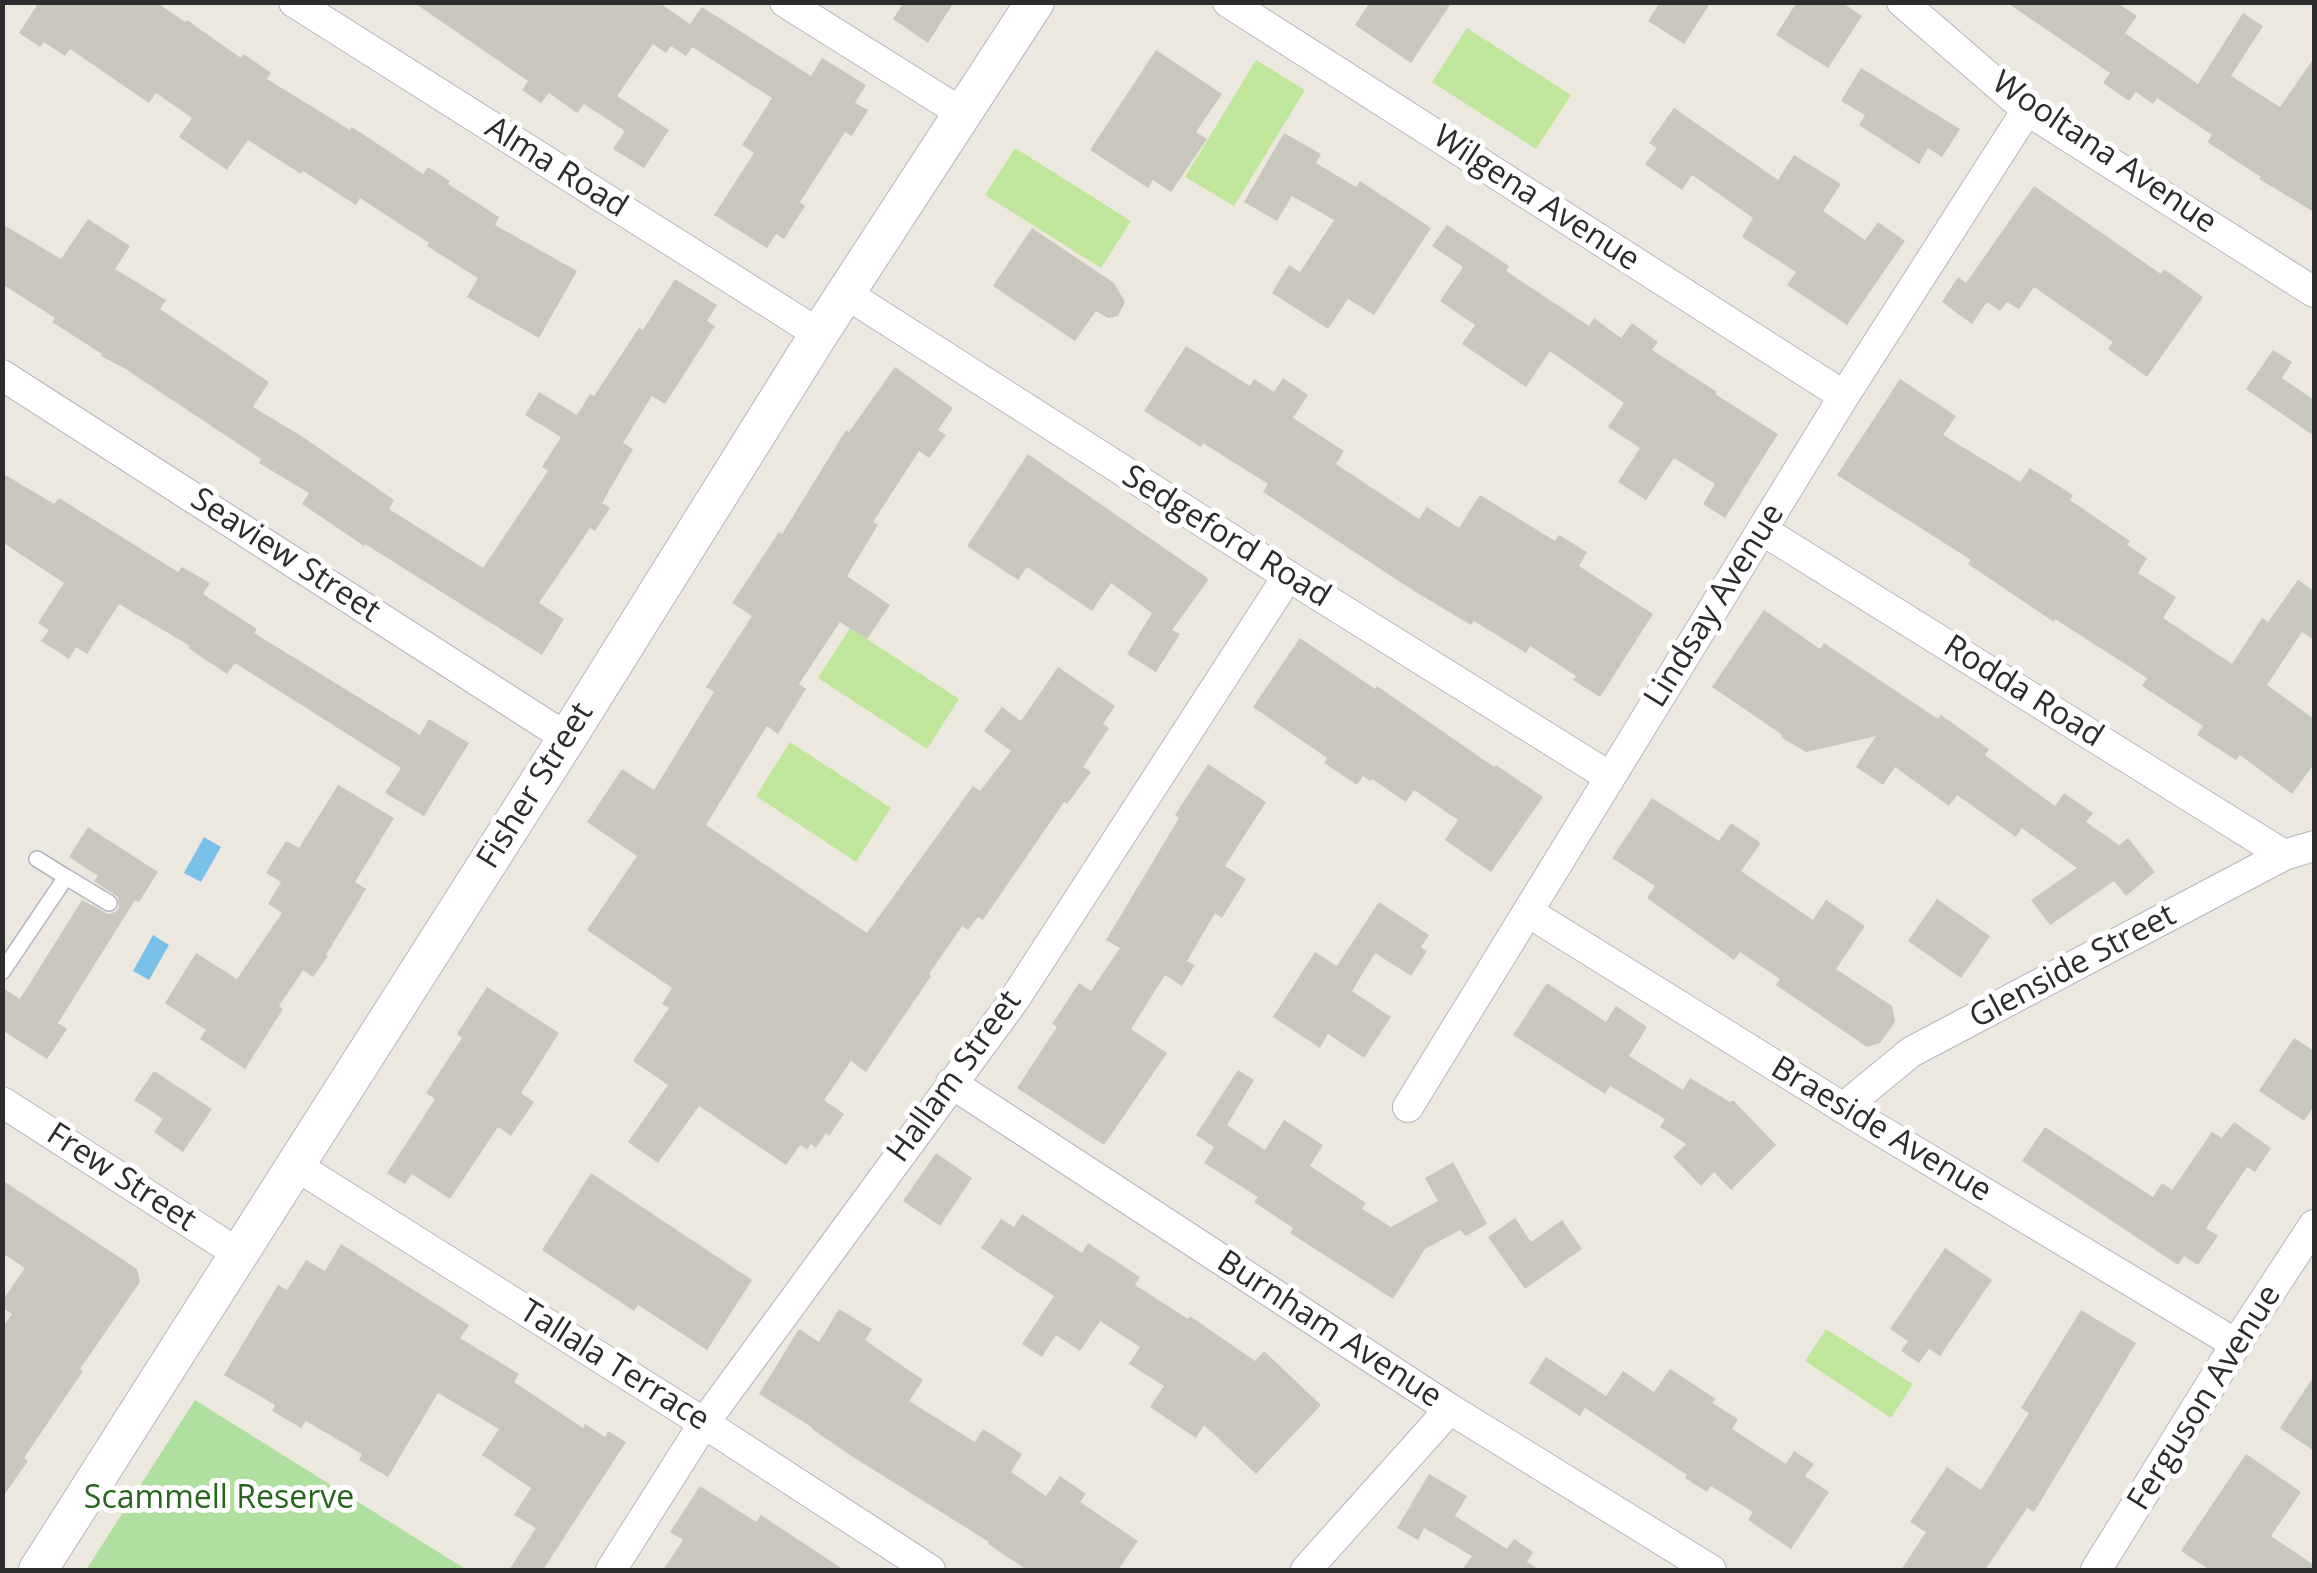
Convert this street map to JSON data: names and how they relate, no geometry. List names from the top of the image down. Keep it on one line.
{"streets":{"street":["Wooltana Avenue","Alma Road","Wilgena Avenue","Sedgeford Road","Seaview Street","Lindsay Avenue","Rodda Road","Fisher Street","Glenside Street","Hallam Street","Braeside Avenue","Frew Street","Burnham Avenue","Tallala Terrace","Ferguson Avenue"]},"crossings":[["Wooltana Avenue","Lindsay Avenue"],["Alma Road","Fisher Street"],["Wilgena Avenue","Lindsay Avenue"],["Sedgeford Road","Lindsay Avenue"],["Sedgeford Road","Fisher Street"],["Sedgeford Road","Hallam Street"],["Seaview Street","Fisher Street"],["Lindsay Avenue","Rodda Road"],["Lindsay Avenue","Braeside Avenue"],["Rodda Road","Glenside Street"],["Fisher Street","Frew Street"],["Fisher Street","Tallala Terrace"],["Glenside Street","Braeside Avenue"],["Hallam Street","Burnham Avenue"],["Hallam Street","Tallala Terrace"],["Braeside Avenue","Ferguson Avenue"]],"parks":["Scammell Reserve"]}
